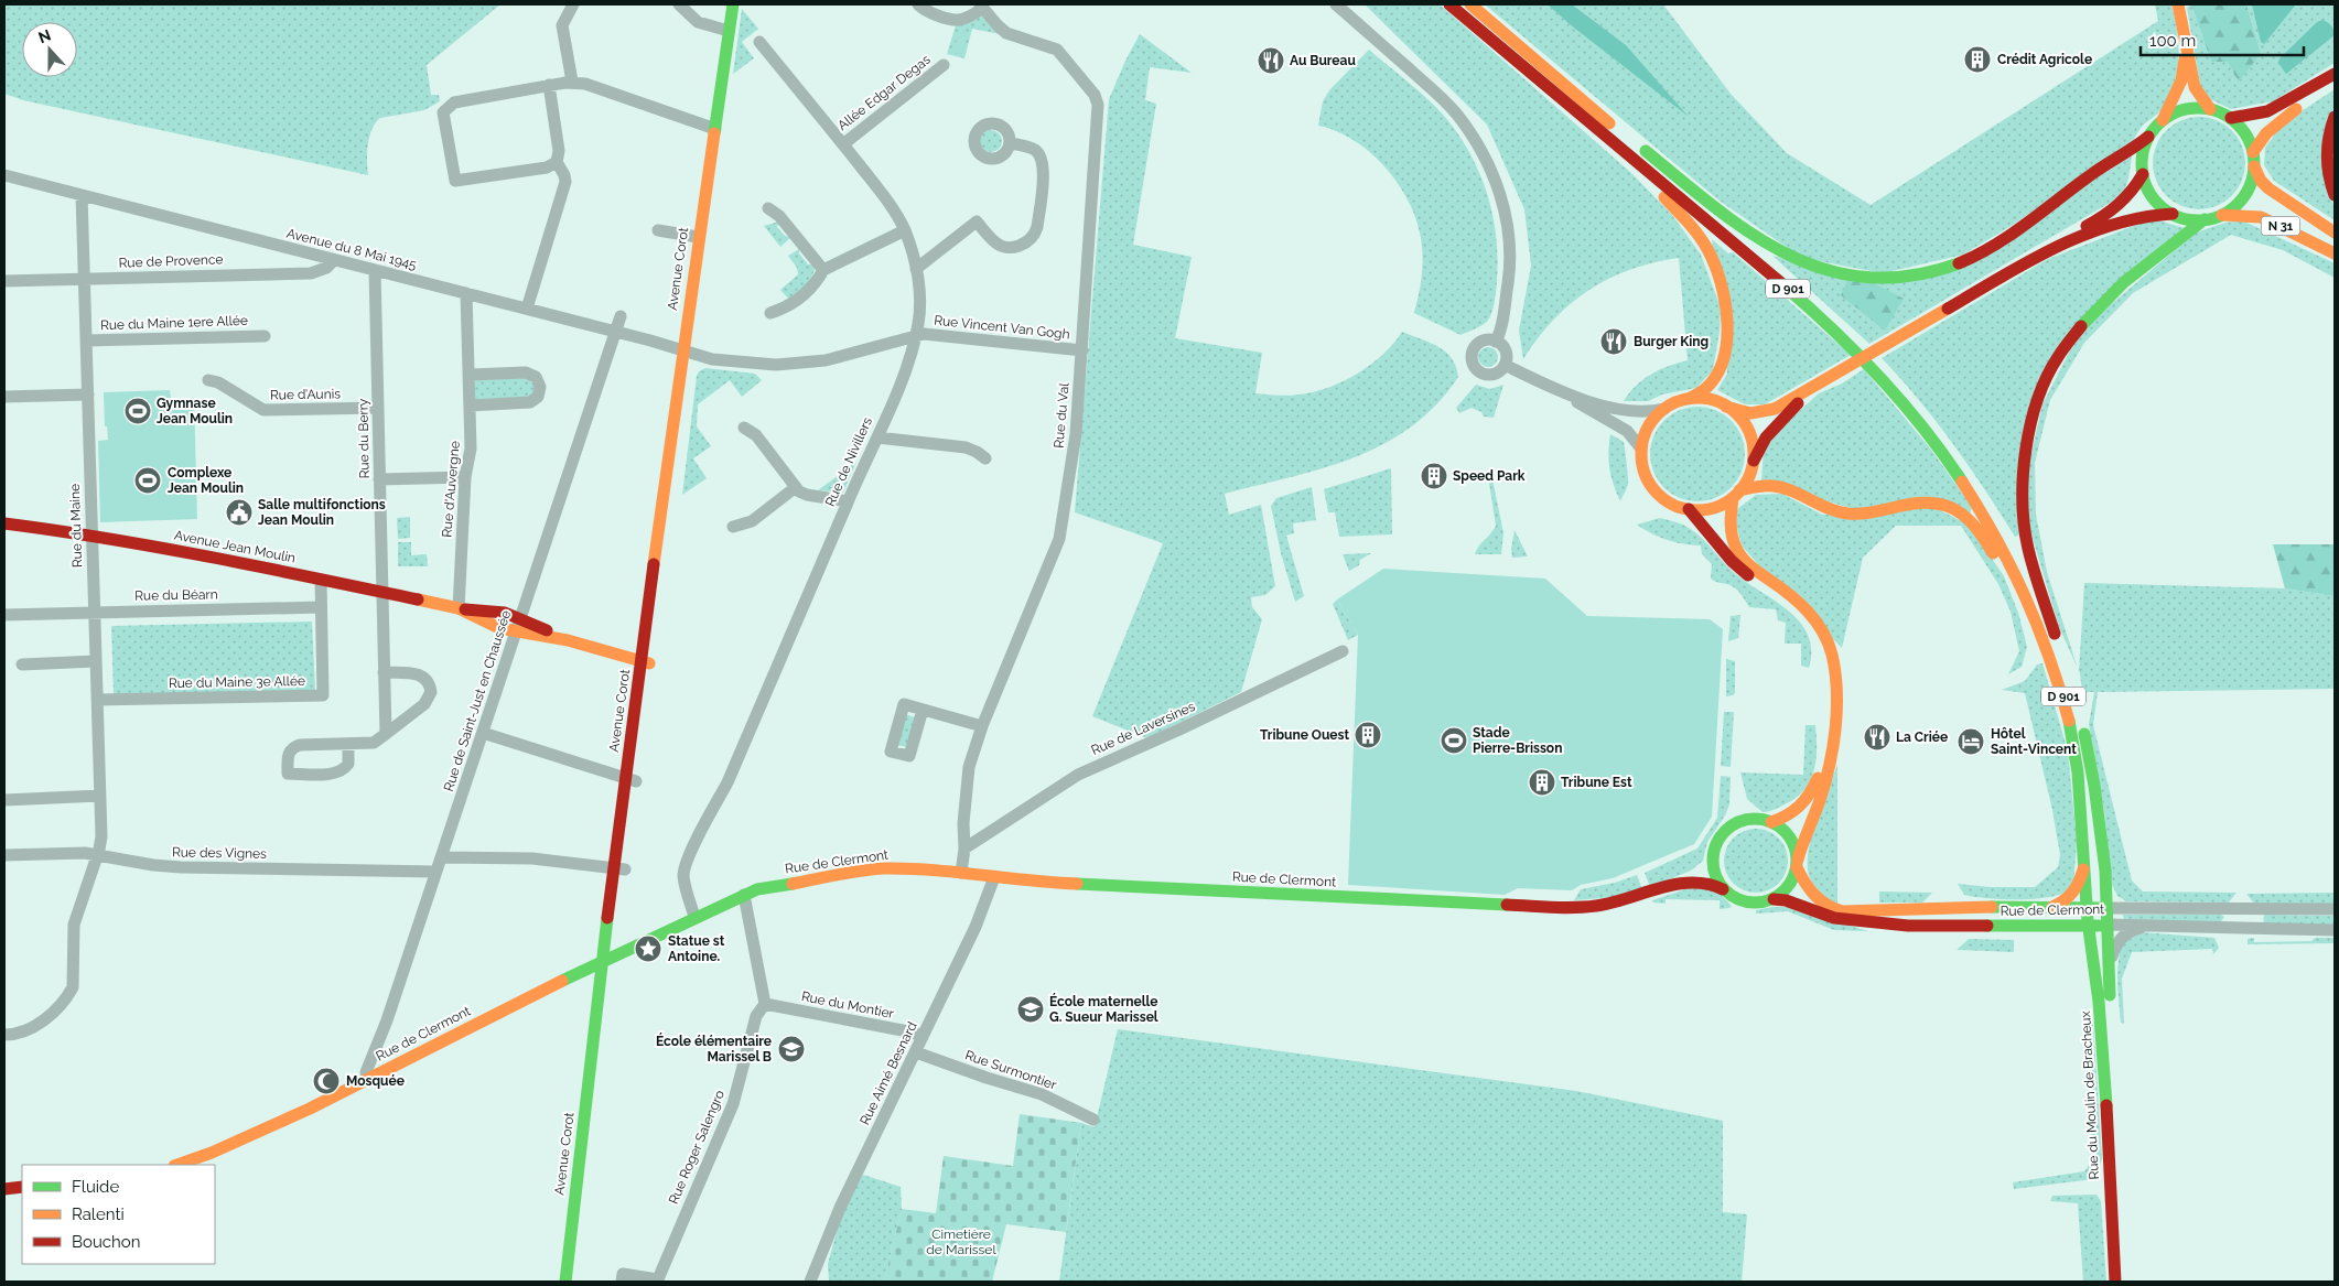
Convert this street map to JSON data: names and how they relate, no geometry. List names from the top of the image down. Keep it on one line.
{"streets":{"main road":["N 31","Avenue Corot","D 901","Avenue Jean Moulin","Rue de Clermont","Rue du Moulin de Bracheux"],"street":["Allée Edgar Degas","Avenue du 8 Mai 1945","Rue de Provence","Rue du Maine 1ere Allée","Rue Vincent Van Gogh","Rue d’Aunis","Rue du Val","Rue du Berry","Rue de Nivillers","Rue d'Auvergne","Rue du Maine","Rue du Béarn","Rue du Maine 3e Allée","Rue de Saint-Just en Chaussée","Rue de Laversines","Rue des Vignes","Rue du Montier","Rue Surmontier","Rue Aimé Besnard","Rue Roger Salengro"]},"crossings":[["Allée Edgar Degas","Rue de Nivillers"],["N 31","D 901"],["Avenue du 8 Mai 1945","Rue de Provence"],["Avenue du 8 Mai 1945","Avenue Corot"],["Avenue du 8 Mai 1945","Rue Vincent Van Gogh"],["Avenue du 8 Mai 1945","Rue du Berry"],["Avenue du 8 Mai 1945","Rue d'Auvergne"],["Avenue du 8 Mai 1945","Rue du Maine"],["Avenue du 8 Mai 1945","Rue de Saint-Just en Chaussée"],["Rue de Provence","Rue du Maine"],["Avenue Corot","Rue Vincent Van Gogh"],["Avenue Corot","Rue de Clermont"],["D 901","Rue de Clermont"],["D 901","Rue du Moulin de Bracheux"],["Rue du Maine 1ere Allée","Rue du Maine"],["Rue Vincent Van Gogh","Rue du Val"],["Rue Vincent Van Gogh","Rue de Nivillers"],["Rue d’Aunis","Rue du Berry"],["Rue du Val","Rue de Laversines"],["Rue du Val","Rue de Clermont"],["Rue du Berry","Avenue Jean Moulin"],["Rue de Nivillers","Rue de Clermont"],["Rue d'Auvergne","Avenue Jean Moulin"],["Rue du Maine","Avenue Jean Moulin"],["Rue du Maine","Rue du Béarn"],["Rue du Maine","Rue du Maine 3e Allée"],["Rue du Maine","Rue des Vignes"],["Avenue Jean Moulin","Rue de Saint-Just en Chaussée"],["Rue du Béarn","Rue du Maine 3e Allée"],["Rue de Saint-Just en Chaussée","Rue des Vignes"],["Rue de Saint-Just en Chaussée","Rue de Clermont"],["Rue de Clermont","Rue Aimé Besnard"],["Rue de Clermont","Rue du Moulin de Bracheux"],["Rue du Montier","Rue Aimé Besnard"],["Rue du Montier","Rue Roger Salengro"],["Rue Surmontier","Rue Aimé Besnard"]],"parks":["Cimetière de Marissel"],"places":{"building":["Crédit Agricole","Speed Park","Tribune Ouest","Tribune Est"],"restaurant":["Au Bureau","Burger King","La Criée"],"sports":["Gymnase Jean Moulin","Complexe Jean Moulin","Stade Pierre-Brisson"],"public building":["Salle multifonctions Jean Moulin"],"hotel":["Hôtel Saint-Vincent"],"place":["Statue st Antoine."],"school or university":["École maternelle G. Sueur Marissel","École élémentaire Marissel B"],"mosque":["Mosquée"]},"legend":["Fluide","Ralenti","Bouchon"],"scale_bar":"100 m","north":"top"}
